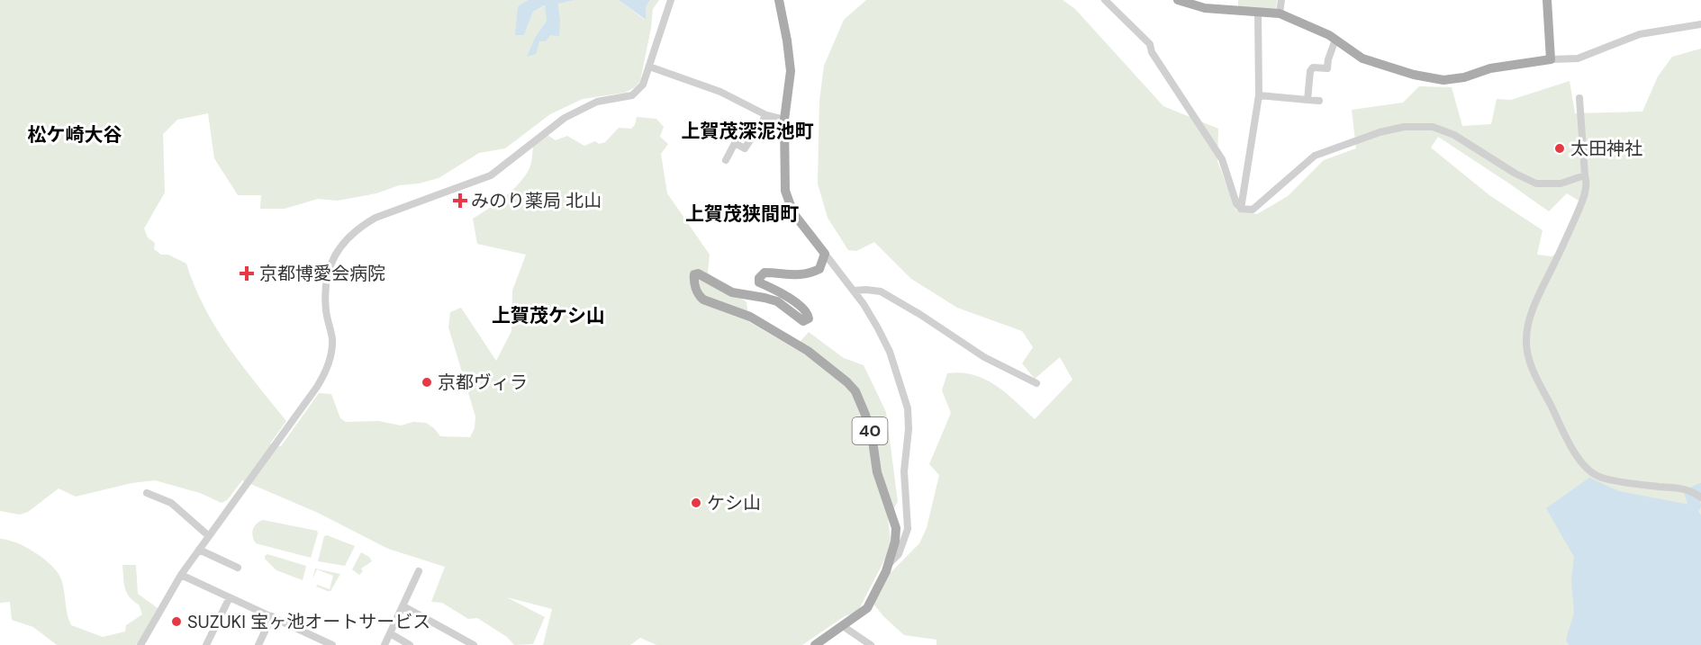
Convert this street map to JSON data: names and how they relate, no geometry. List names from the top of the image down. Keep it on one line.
{"streets":{"main road":["40"]},"districts":["上賀茂深泥池町","松ケ崎大谷","上賀茂狭間町","上賀茂ケシ山"],"places":{"other":["太田神社","京都ヴィラ","ケシ山","SUZUKI 宝ヶ池オートサービス"],"health":["みのり薬局 北山","京都博愛会病院"]}}
